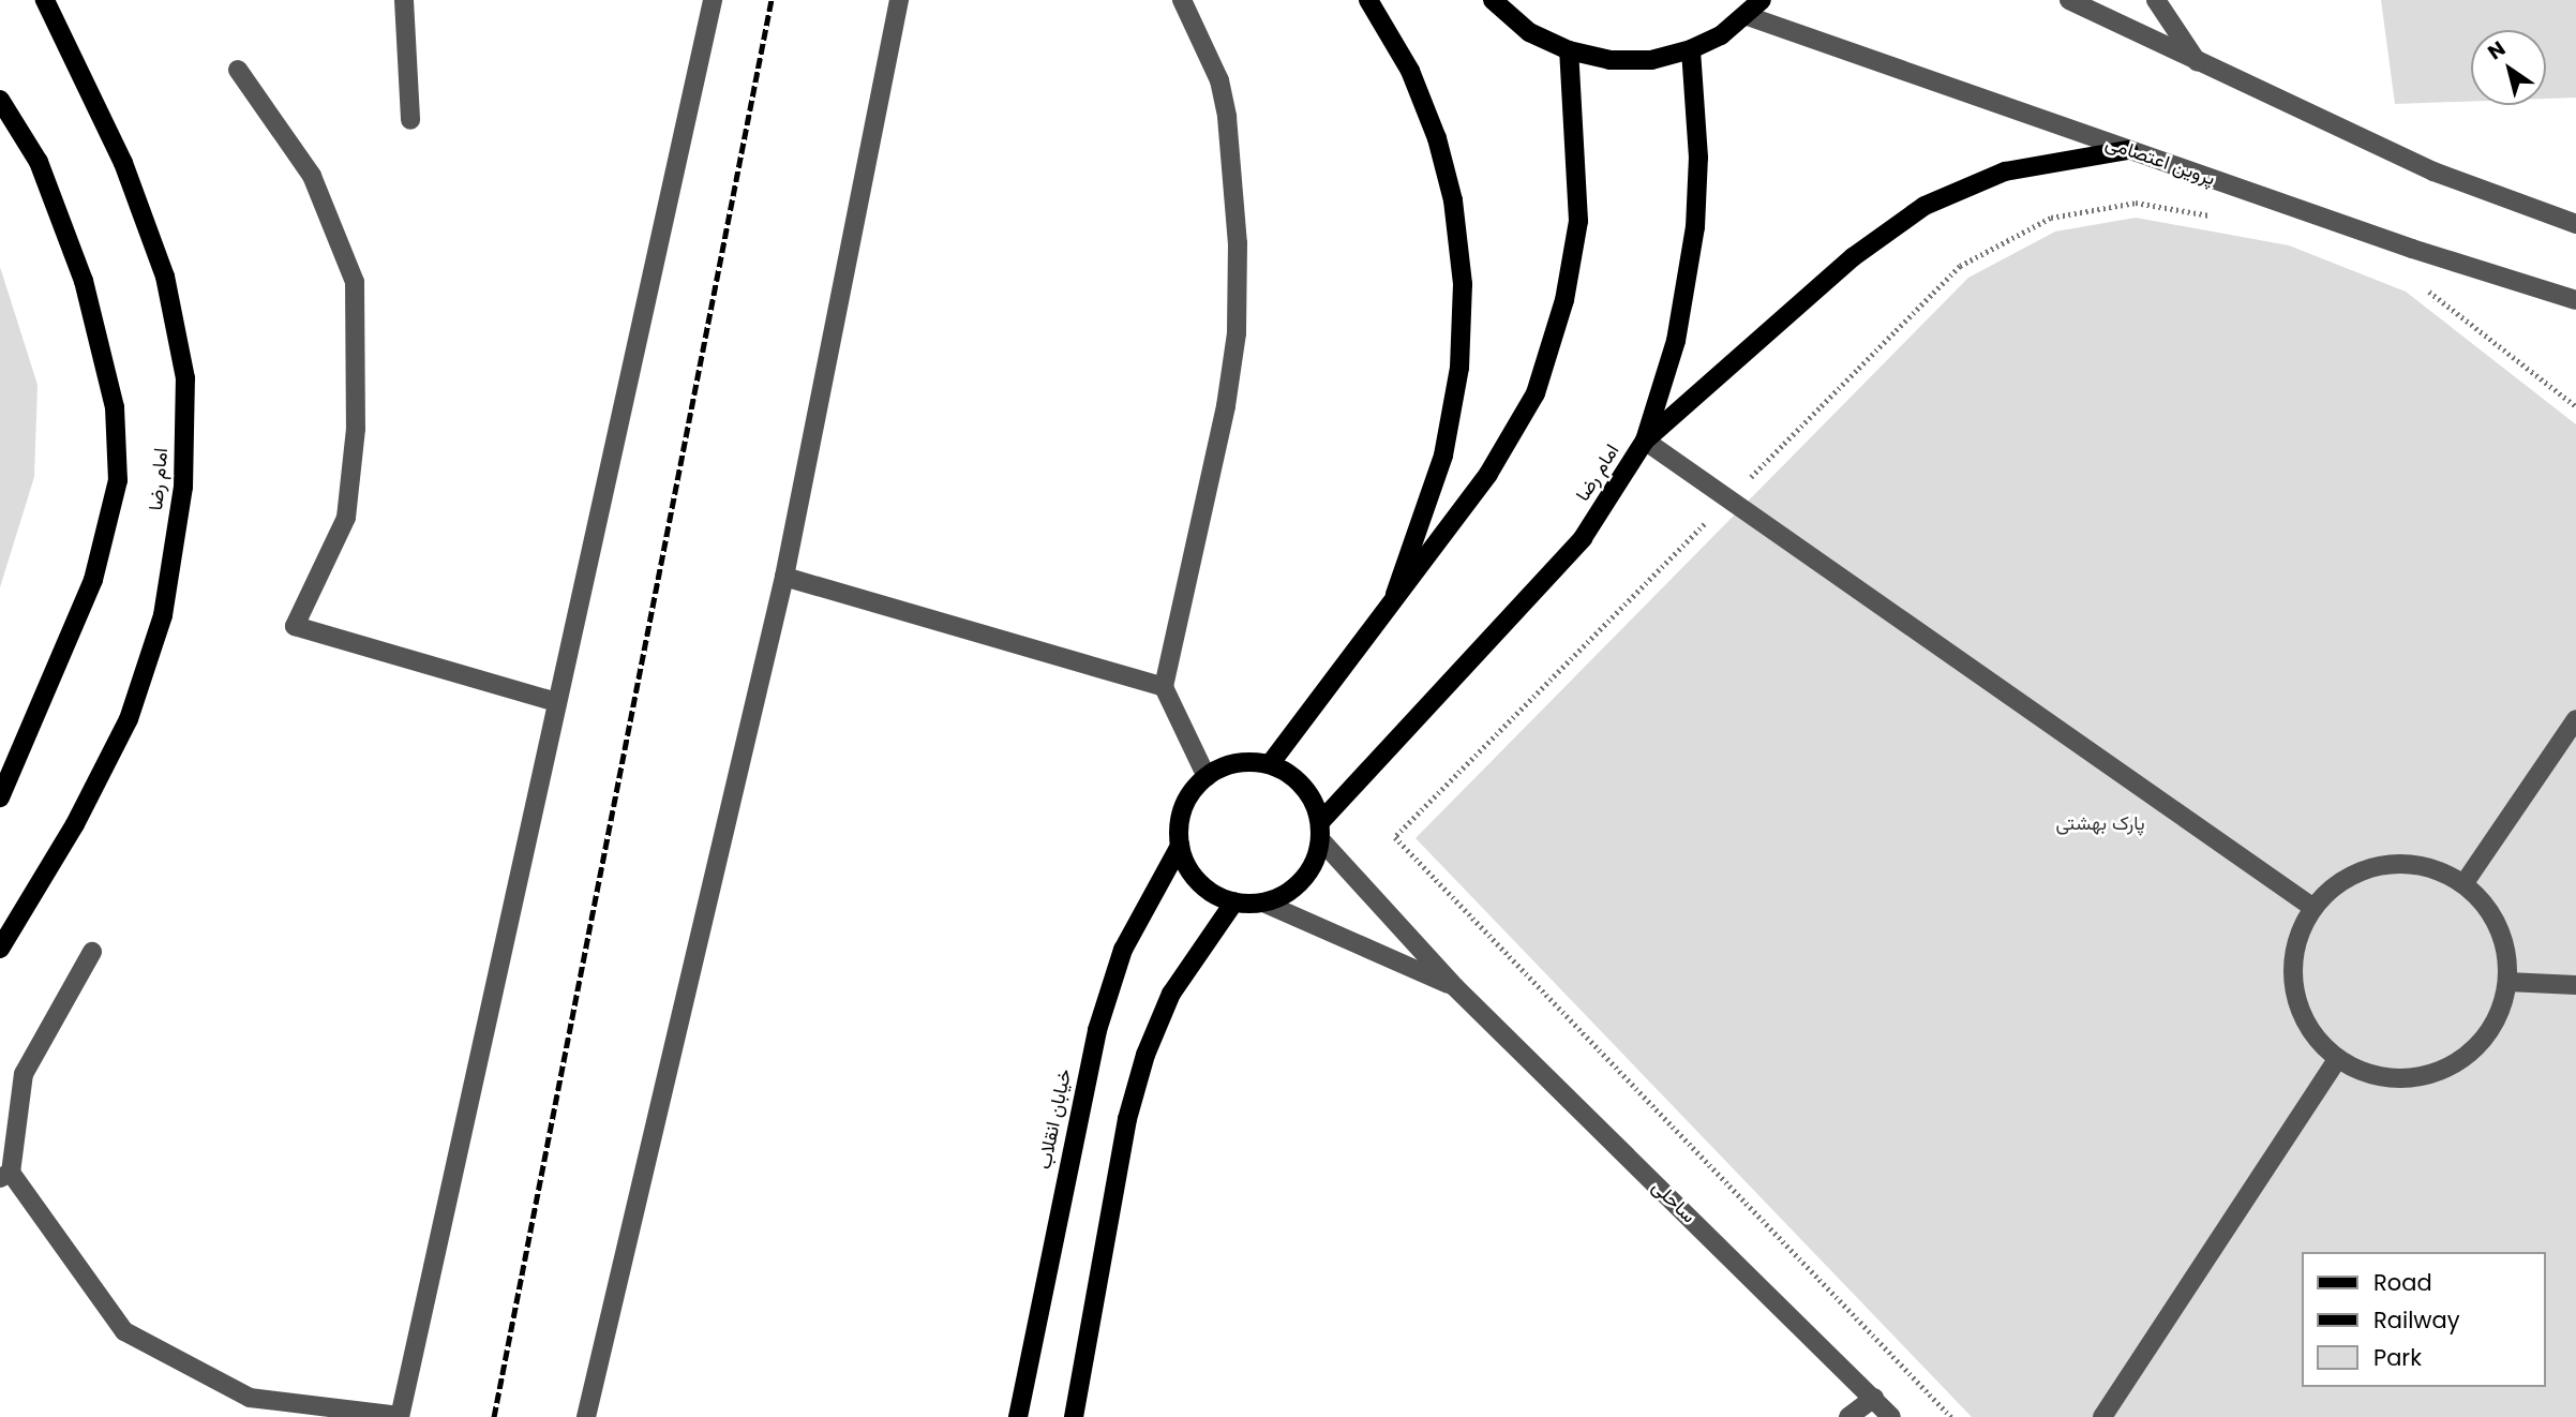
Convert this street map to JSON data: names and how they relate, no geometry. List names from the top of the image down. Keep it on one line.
{"streets":{"main road":["امام رضا","خیابان انقلاب"],"street":["پروین اعتصامی","ساحلی"]},"crossings":[["امام رضا","خیابان انقلاب"],["امام رضا","ساحلی"],["خیابان انقلاب","ساحلی"]],"parks":["پارک بهشتی"],"legend":["Road","Railway","Park"],"north":"top left"}
